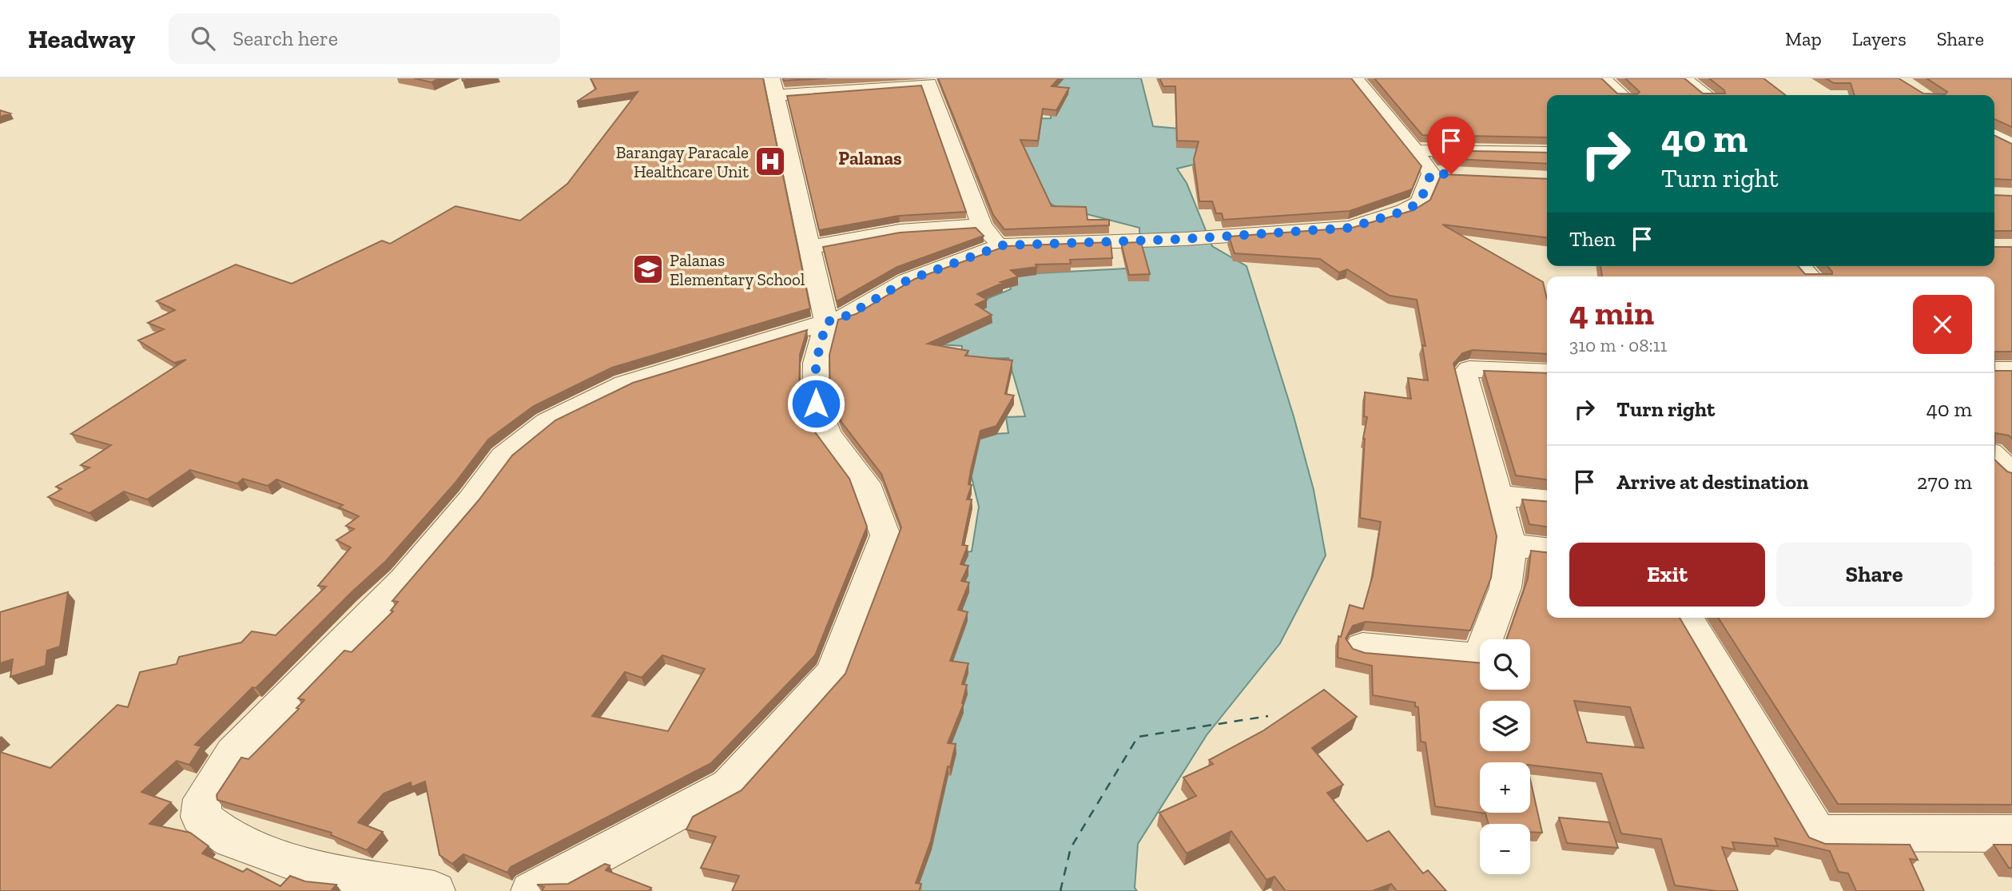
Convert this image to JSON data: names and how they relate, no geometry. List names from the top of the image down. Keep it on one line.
{"districts":["Palanas"],"places":{"hospital":["Barangay Paracale Healthcare Unit"],"school or university":["Palanas Elementary School"]},"page":{"header":"Headway","search":"Search here","nav":["Map","Layers","Share"],"turn":["40 m","Turn right"],"then":"Then","heading":["4 min","310 m · 08:11"],"list":[{"name":"Turn right","value":"40 m"},{"name":"Arrive at destination","value":"270 m"}],"buttons":["Exit","Share"],"map_buttons":["+","−"]}}
